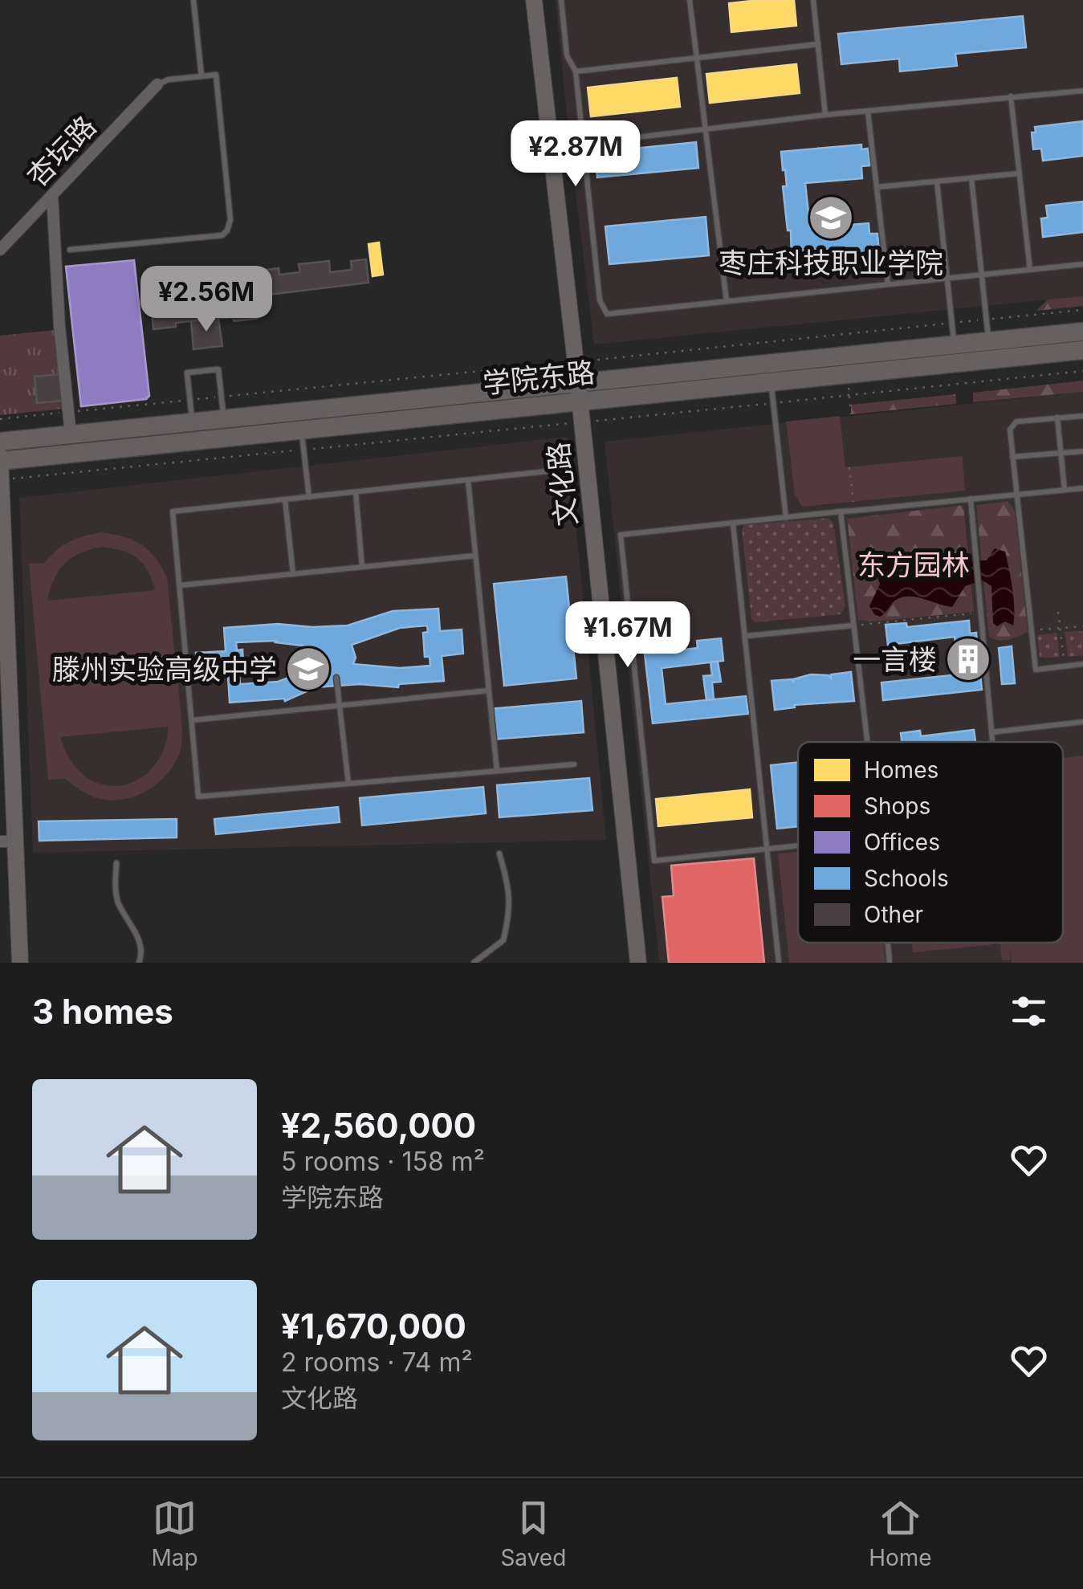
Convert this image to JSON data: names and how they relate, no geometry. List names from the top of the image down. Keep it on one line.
{"streets":{"main road":["学院东路"],"street":["杏坛路","文化路"]},"crossings":[["学院东路","文化路"]],"parks":["东方园林"],"places":{"school or university":["枣庄科技职业学院","滕州实验高级中学"],"building":["一言楼"]},"legend":["Homes","Shops","Offices","Schools","Other"],"page":{"price":["¥2.87M","¥2.56M","¥1.67M"],"heading":"3 homes","list":[{"name":"¥2,560,000","note":"5 rooms · 158 m² · 学院东路"},{"name":"¥1,670,000","note":"2 rooms · 74 m² · 文化路"}],"tabs":["Map","Saved","Home"]}}
